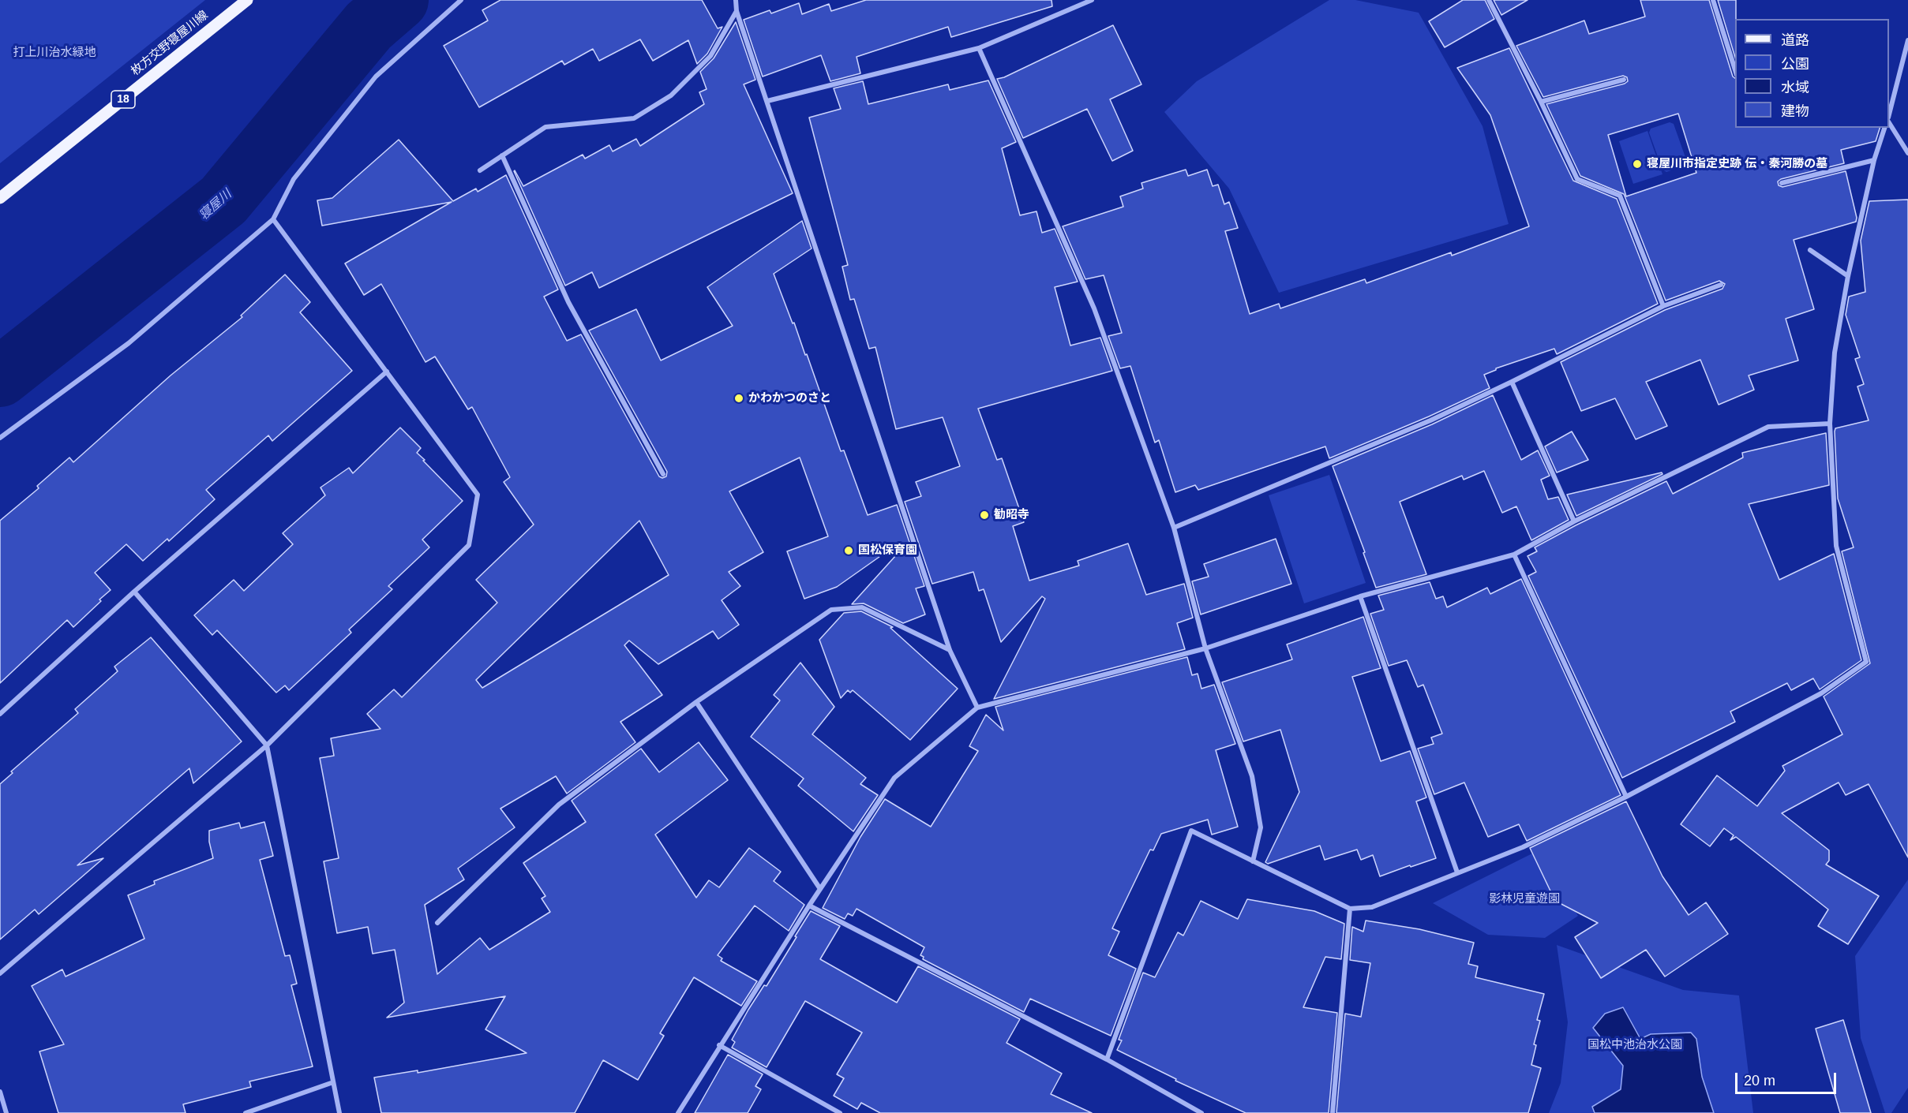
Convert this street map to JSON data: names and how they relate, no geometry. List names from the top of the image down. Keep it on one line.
{"streets":{"main road":["枚方交野寝屋川線","18"]},"water":["寝屋川"],"parks":["打上川治水緑地","影林児童遊園","国松中池治水公園"],"places":["寝屋川市指定史跡 伝・秦河勝の墓","かわかつのさと","勧昭寺","国松保育園"],"legend":["道路","公園","水域","建物"],"scale_bar":"20 m"}
